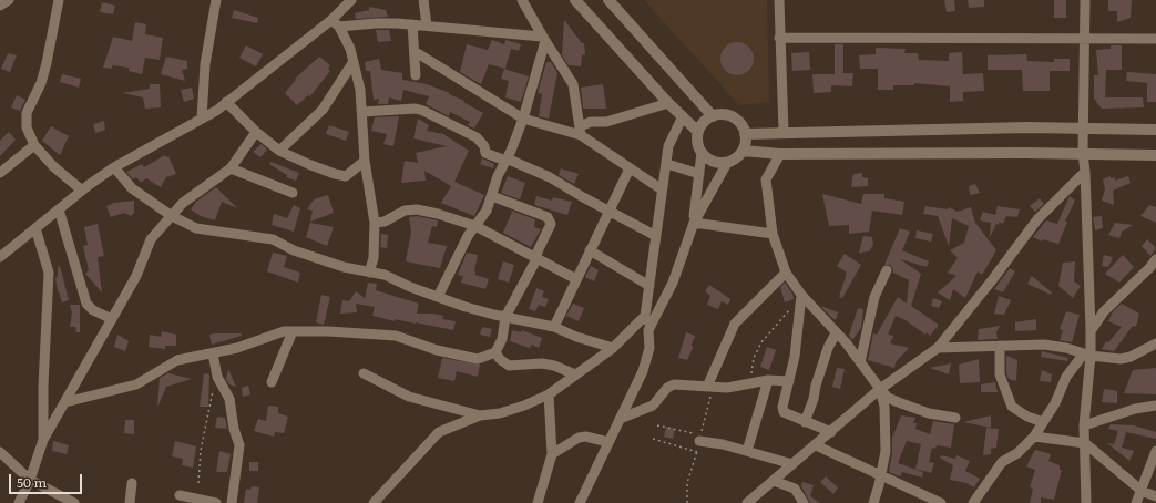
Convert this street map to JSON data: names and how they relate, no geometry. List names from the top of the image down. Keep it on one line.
{"scale_bar":"50 m"}
